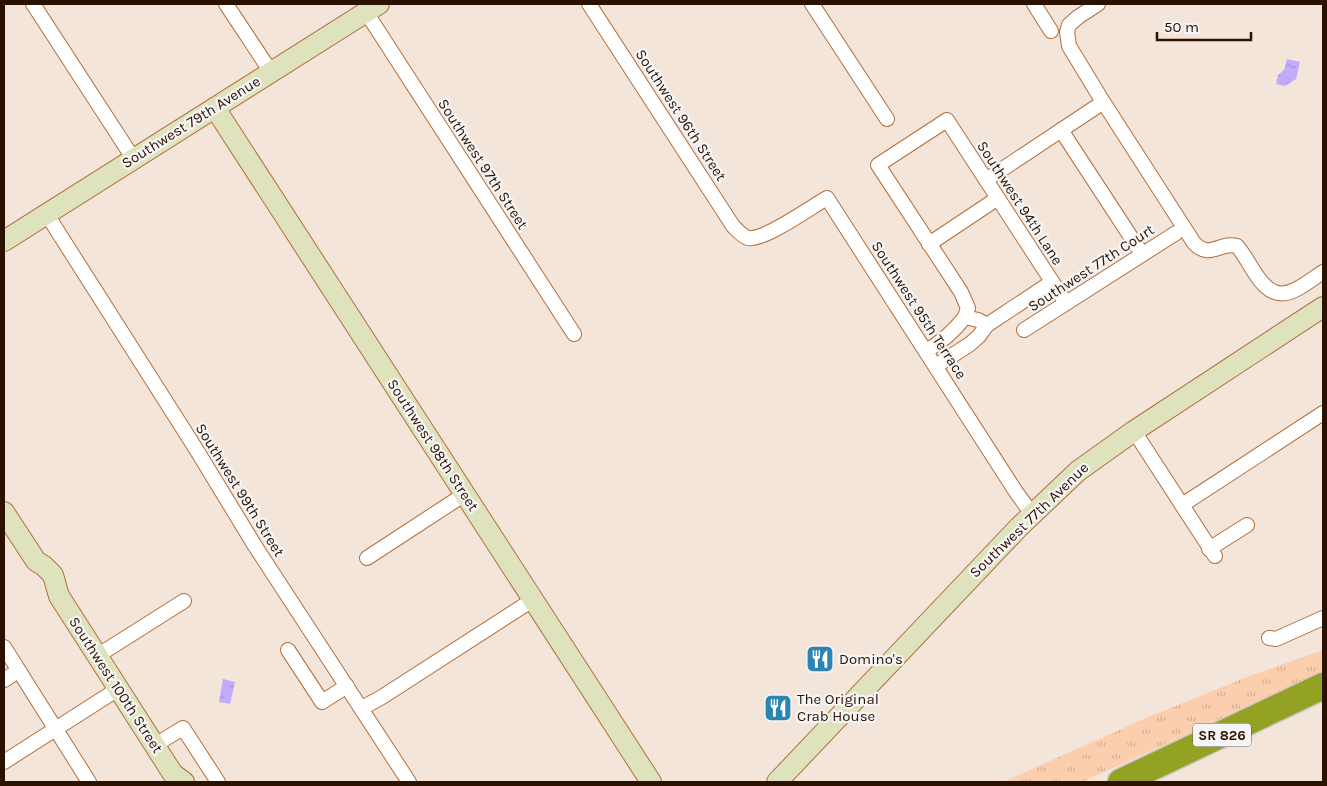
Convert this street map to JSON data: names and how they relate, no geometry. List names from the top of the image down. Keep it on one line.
{"streets":{"highway":["SR 826"],"street":["Southwest 96th Street","Southwest 79th Avenue","Southwest 97th Street","Southwest 94th Lane","Southwest 77th Court","Southwest 95th Terrace","Southwest 98th Street","Southwest 99th Street","Southwest 77th Avenue","Southwest 100th Street"]},"crossings":[["Southwest 96th Street","Southwest 95th Terrace"],["Southwest 79th Avenue","Southwest 97th Street"],["Southwest 79th Avenue","Southwest 98th Street"],["Southwest 79th Avenue","Southwest 99th Street"],["Southwest 94th Lane","Southwest 77th Court"],["Southwest 77th Court","Southwest 95th Terrace"],["Southwest 95th Terrace","Southwest 77th Avenue"]],"places":{"restaurant":["Domino's","The Original Crab House"]},"scale_bar":"50 m"}
